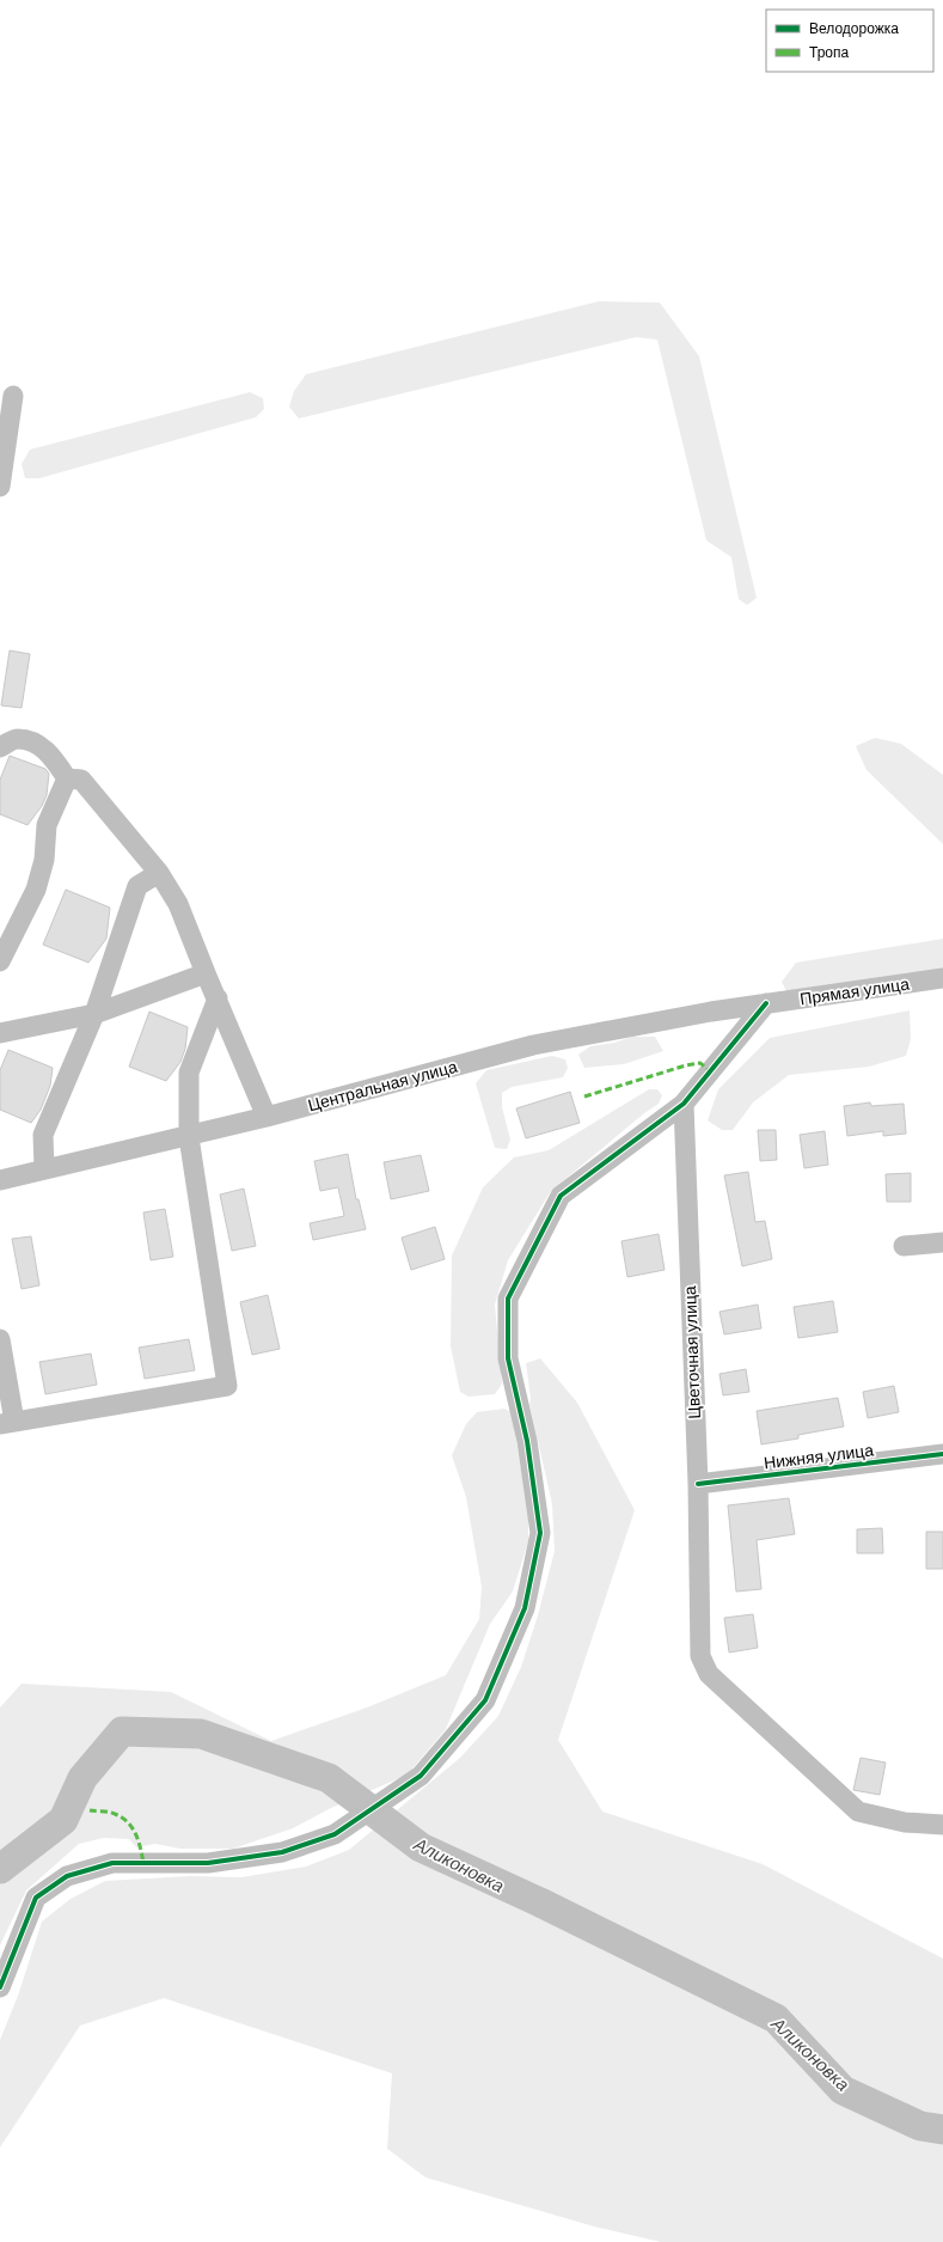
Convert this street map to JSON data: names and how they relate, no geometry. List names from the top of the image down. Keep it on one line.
{"streets":{"street":["Прямая улица","Центральная улица","Цветочная улица","Нижняя улица"]},"crossings":[["Прямая улица","Центральная улица"],["Цветочная улица","Нижняя улица"]],"water":["Аликоновка"],"legend":["Велодорожка","Тропа"]}
